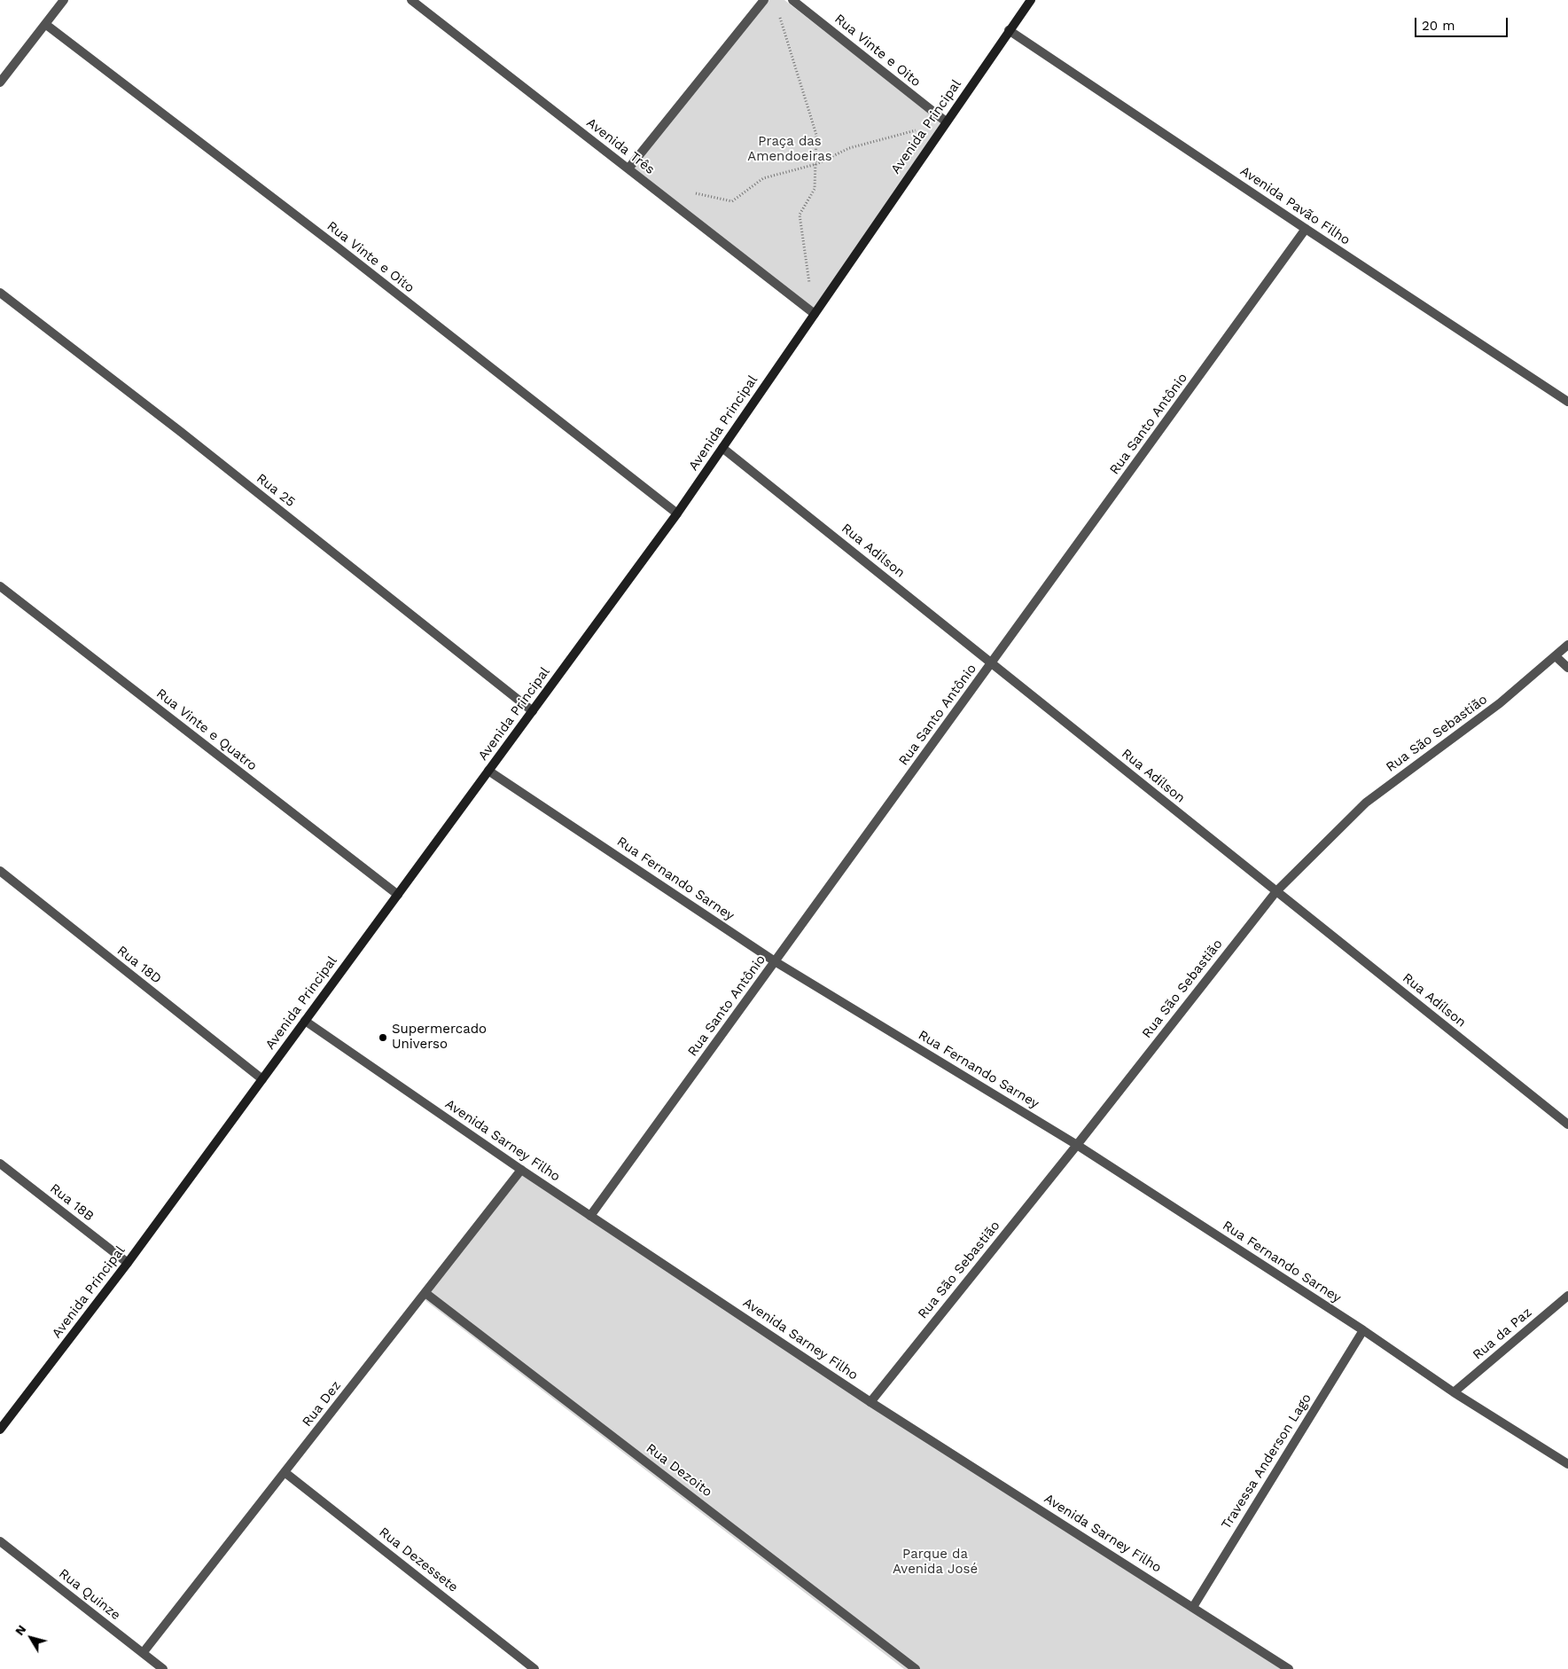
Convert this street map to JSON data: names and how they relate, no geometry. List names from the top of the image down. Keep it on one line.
{"streets":{"main road":["Avenida Principal"],"street":["Rua Vinte e Oito","Avenida Três","Avenida Pavão Filho","Rua Santo Antônio","Rua 25","Rua Adílson","Rua Vinte e Quatro","Rua São Sebastião","Rua Fernando Sarney","Rua 18D","Avenida Sarney Filho","Rua 18B","Rua da Paz","Rua Dez","Travessa Anderson Lago","Rua Dezoito","Rua Dezessete","Rua Quinze"]},"crossings":[["Rua Vinte e Oito","Avenida Principal"],["Avenida Principal","Avenida Três"],["Avenida Principal","Avenida Pavão Filho"],["Avenida Principal","Rua 25"],["Avenida Principal","Rua Adílson"],["Avenida Principal","Rua Vinte e Quatro"],["Avenida Principal","Rua Fernando Sarney"],["Avenida Principal","Rua 18D"],["Avenida Principal","Avenida Sarney Filho"],["Avenida Principal","Rua 18B"],["Avenida Pavão Filho","Rua Santo Antônio"],["Rua Santo Antônio","Rua Adílson"],["Rua Santo Antônio","Rua Fernando Sarney"],["Rua Santo Antônio","Avenida Sarney Filho"],["Rua Adílson","Rua São Sebastião"],["Rua São Sebastião","Rua Fernando Sarney"],["Rua São Sebastião","Avenida Sarney Filho"],["Rua Fernando Sarney","Rua da Paz"],["Rua Fernando Sarney","Travessa Anderson Lago"],["Avenida Sarney Filho","Rua Dez"],["Avenida Sarney Filho","Travessa Anderson Lago"],["Rua Dez","Rua Dezoito"],["Rua Dez","Rua Dezessete"],["Rua Dez","Rua Quinze"]],"parks":["Praça das Amendoeiras","Parque da Avenida José"],"places":["Supermercado Universo"],"scale_bar":"20 m","north":"top left"}
